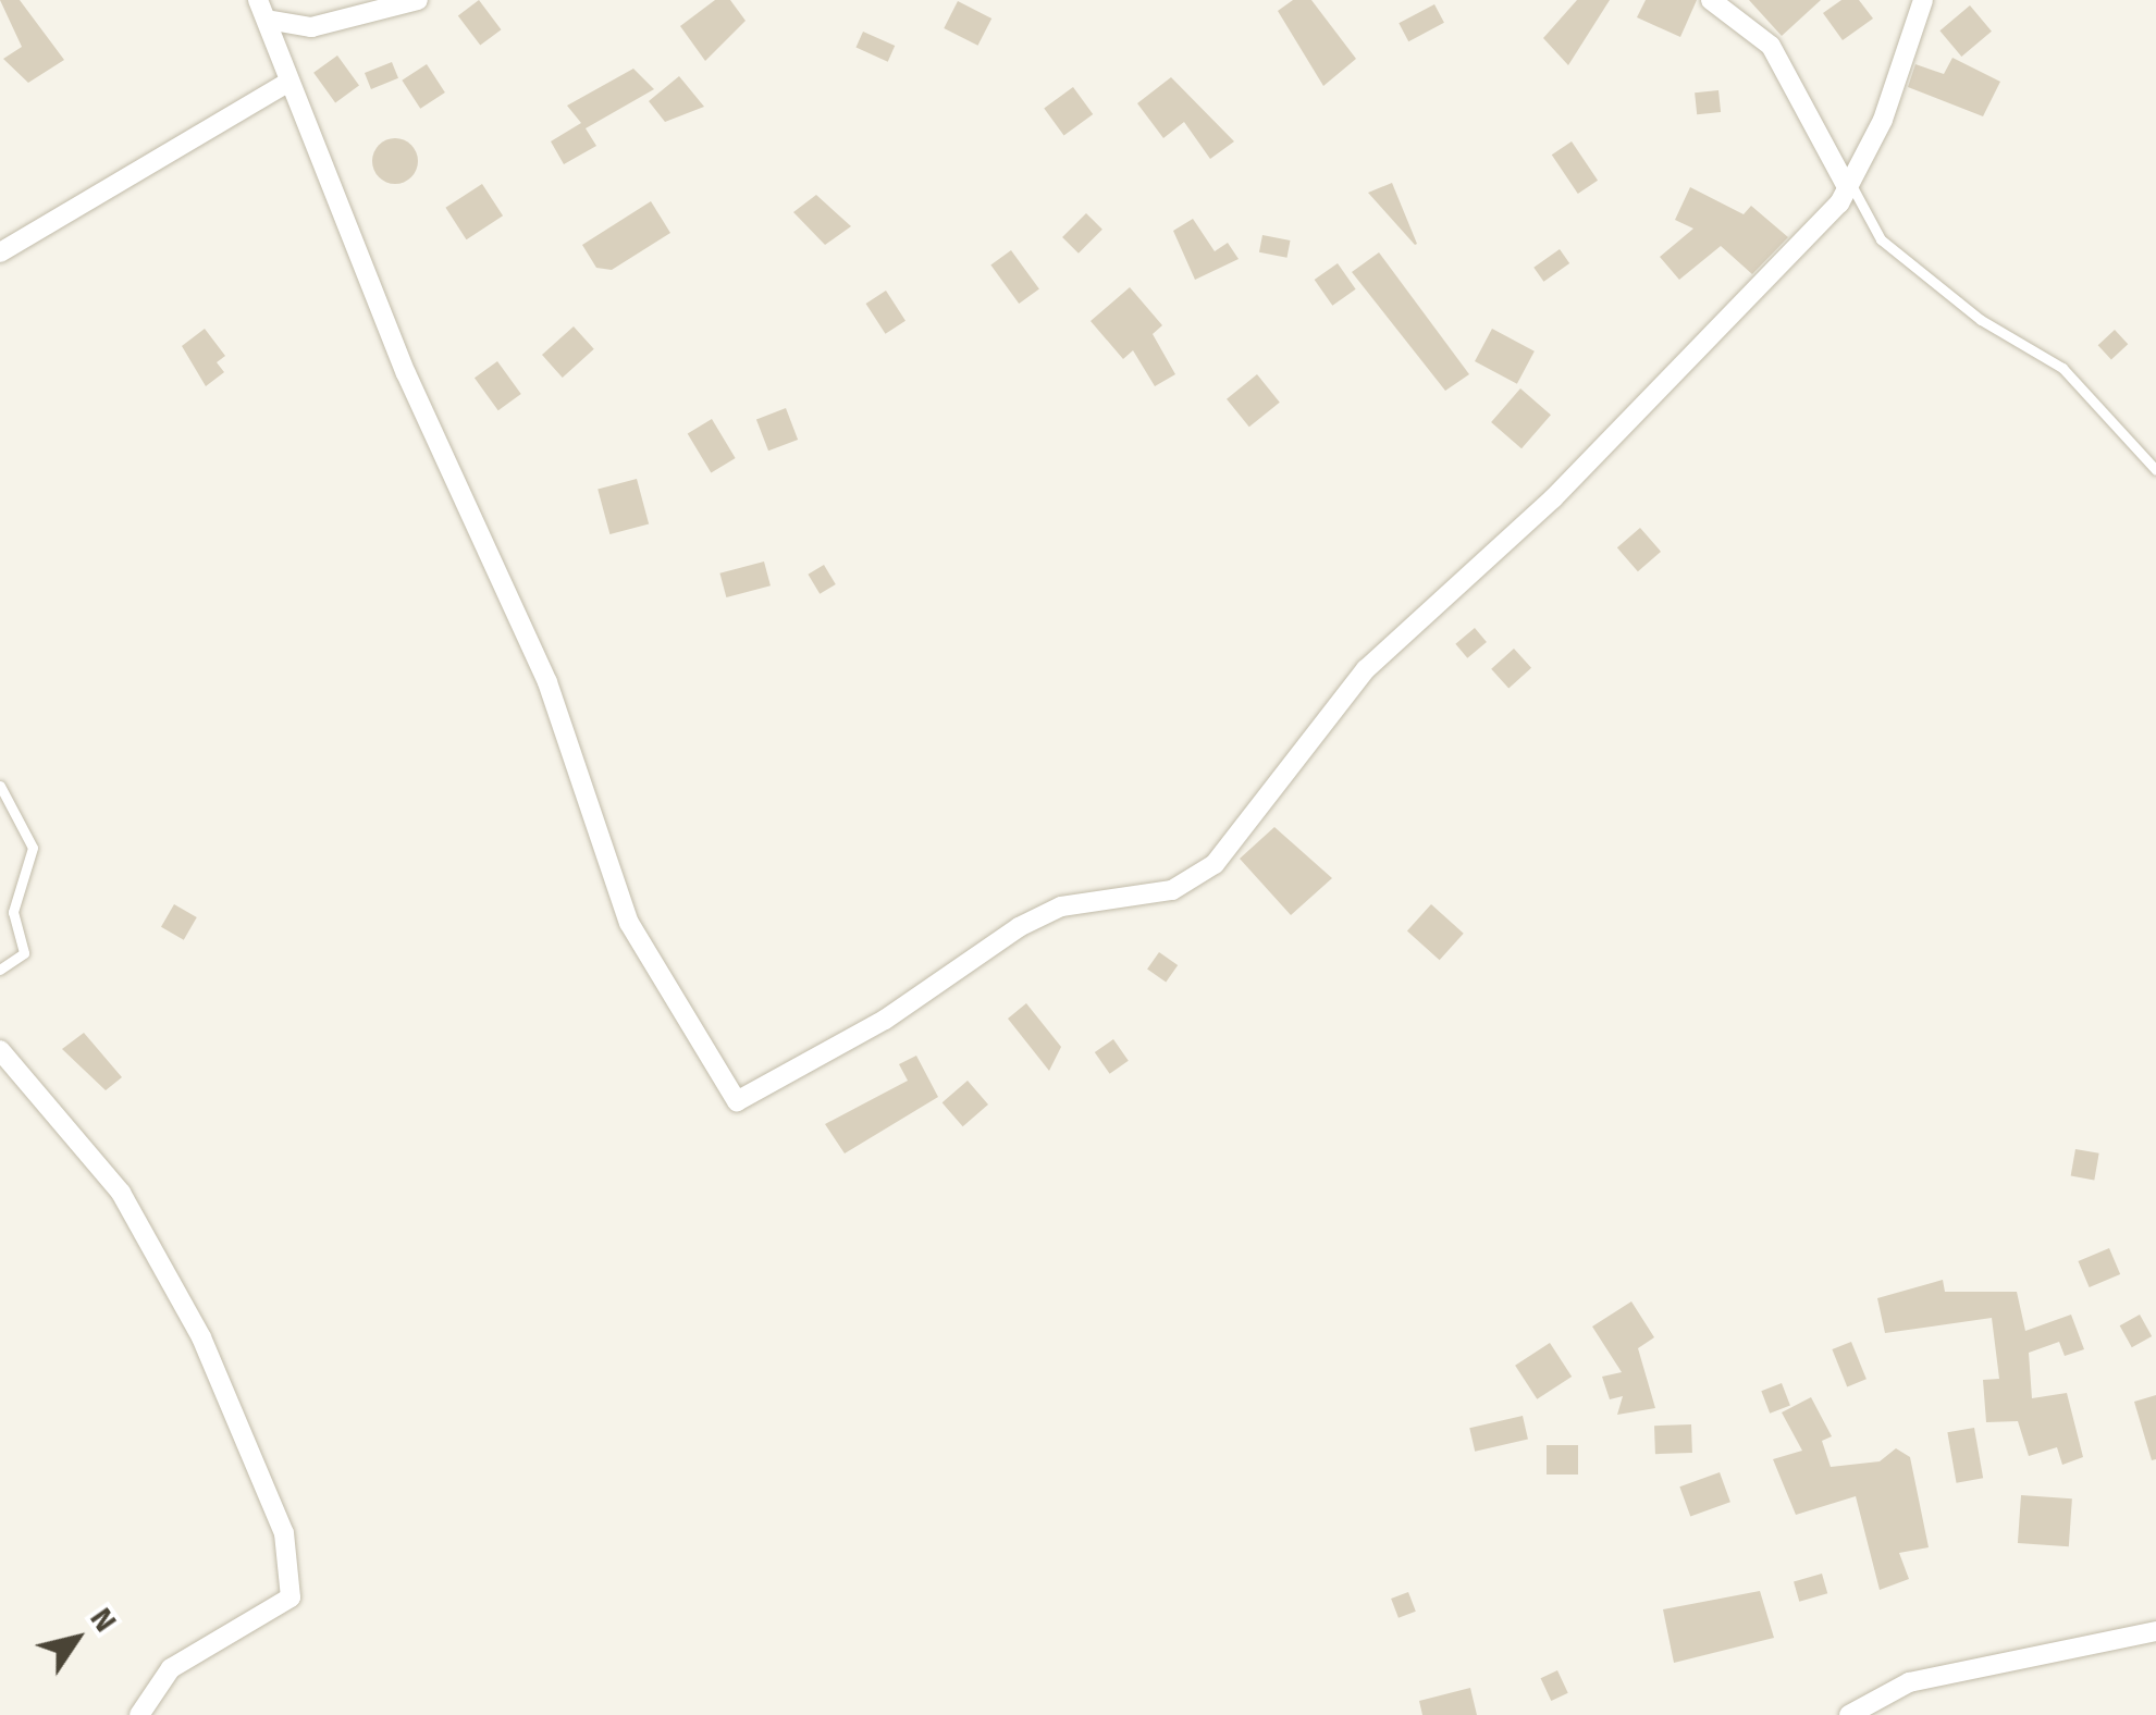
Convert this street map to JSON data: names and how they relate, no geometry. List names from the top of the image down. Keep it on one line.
{"north":"top right"}
